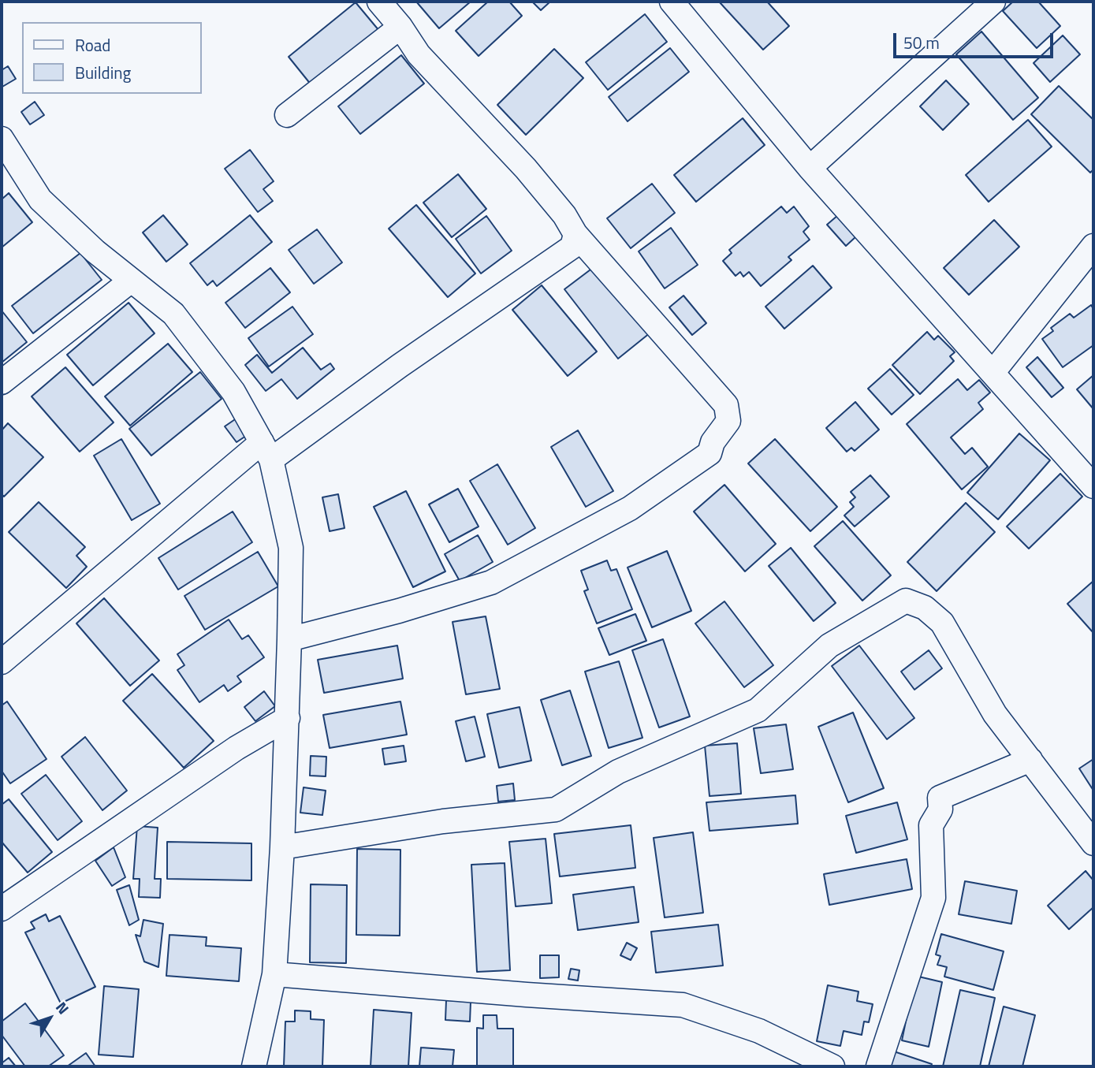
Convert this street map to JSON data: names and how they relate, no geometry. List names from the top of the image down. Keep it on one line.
{"legend":["Road","Building"],"scale_bar":"50 m","north":"top right"}
